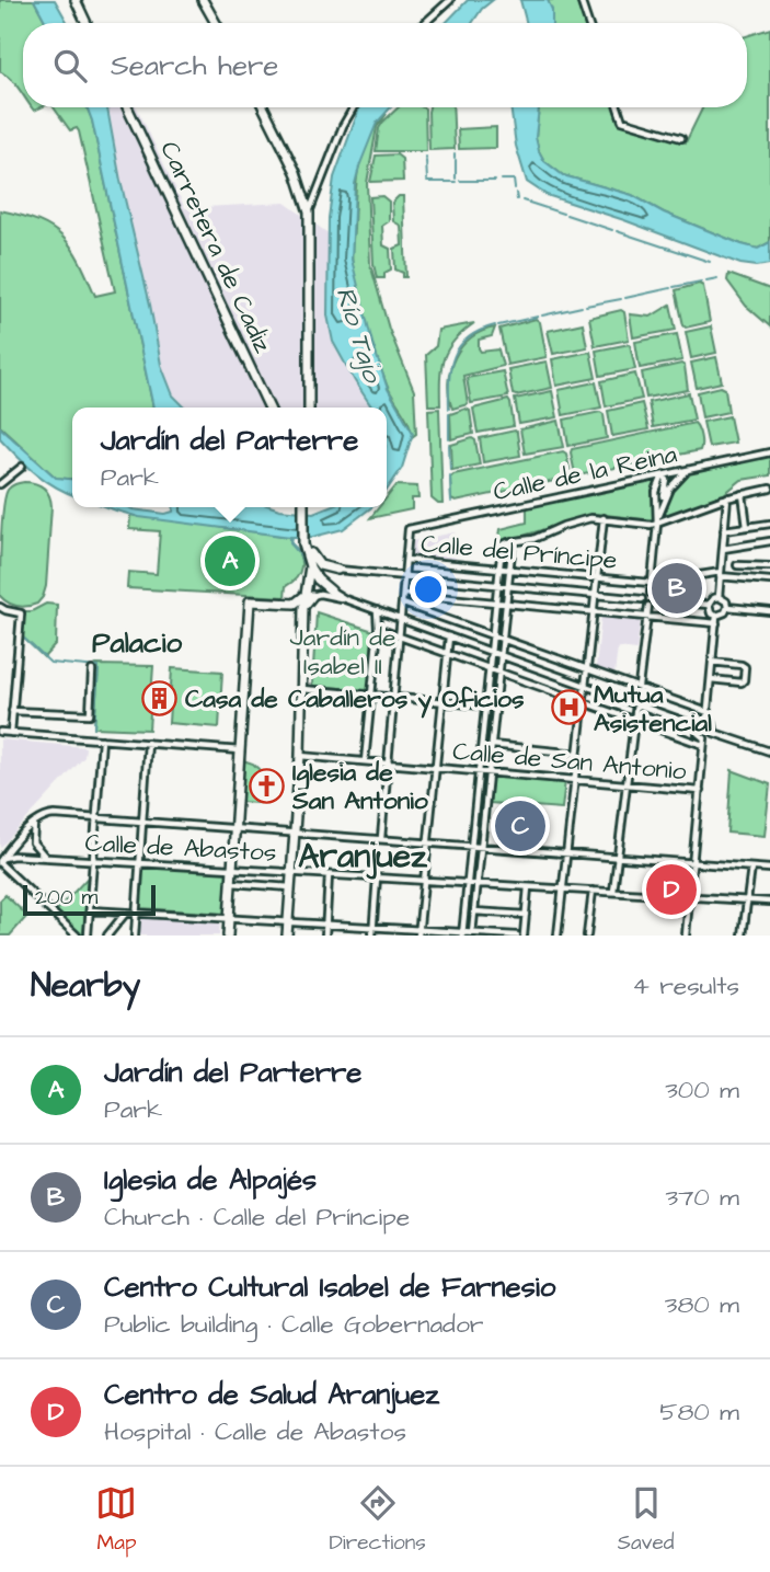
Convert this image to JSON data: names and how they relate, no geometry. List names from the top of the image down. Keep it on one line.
{"streets":{"main road":["Carretera de Cadiz"],"street":["Calle de la Reina","Calle del Príncipe","Calle de San Antonio","Calle de Abastos"]},"crossings":[["Calle de la Reina","Calle del Príncipe"]],"districts":["Palacio","Aranjuez"],"water":["Río Tajo"],"parks":["Jardín de Isabel II"],"places":{"building":["Casa de Caballeros y Oficios"],"hospital":["Mutua Asistencial"],"church":["Iglesia de San Antonio"]},"scale_bar":"200 m","page":{"search":"Search here","popup":["Jardín del Parterre","Park"],"pins":["A","B","C","D"],"scale":"200 m","heading":["Nearby","4 results"],"list":[{"mark":"A","name":"Jardín del Parterre","note":"Park","value":"300 m"},{"mark":"B","name":"Iglesia de Alpajés","note":"Church · Calle del Príncipe","value":"370 m"},{"mark":"C","name":"Centro Cultural Isabel de Farnesio","note":"Public building · Calle Gobernador","value":"380 m"},{"mark":"D","name":"Centro de Salud Aranjuez","note":"Hospital · Calle de Abastos","value":"580 m"}],"nav":["Map","Directions","Saved"]}}
